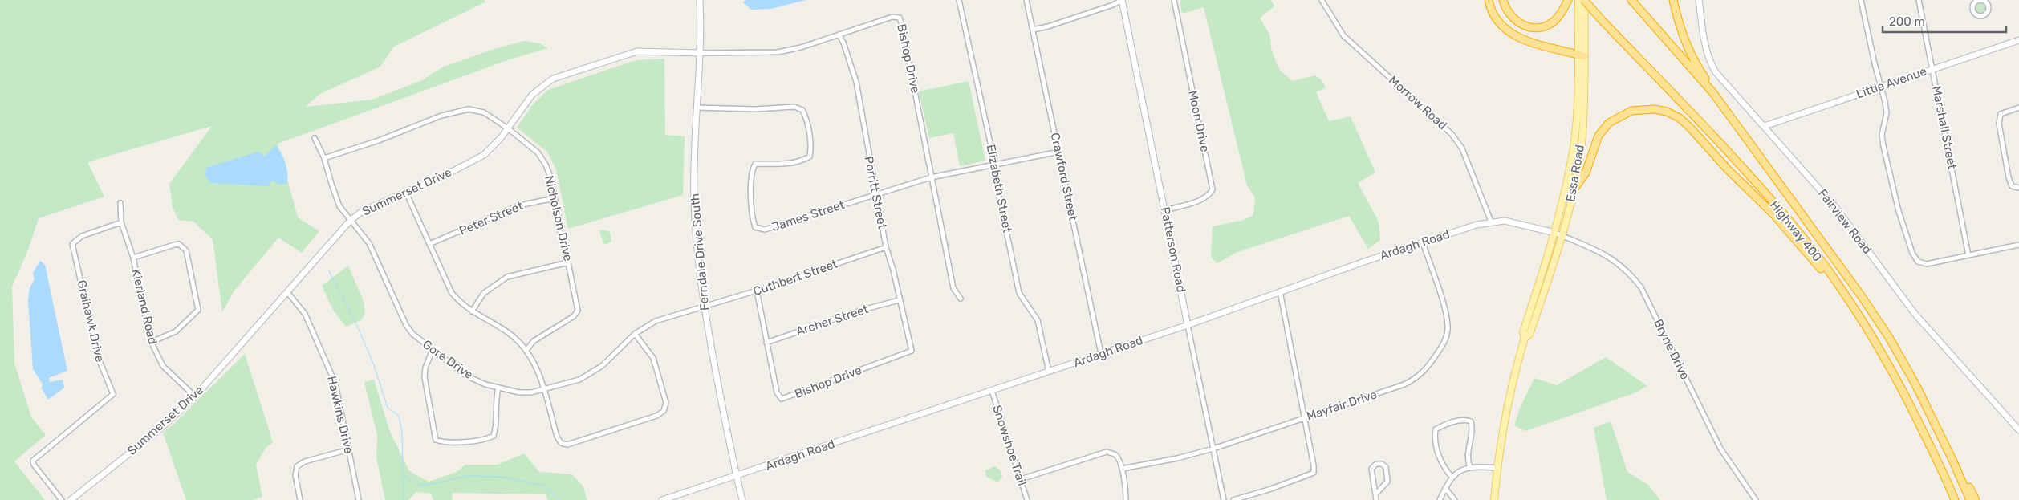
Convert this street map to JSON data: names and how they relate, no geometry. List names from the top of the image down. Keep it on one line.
{"streets":{"highway":["Highway 400"],"main road":["Essa Road"],"street":["Bishop Drive","Little Avenue","Morrow Road","Moon Drive","Marshall Street","Crawford Street","Elizabeth Street","Summerset Drive","Porritt Street","James Street","Peter Street","Nicholson Drive","Fairview Road","Ardagh Road","Patterson Road","Ferndale Drive South","Cuthbert Street","Kierland Road","Archer Street","Graihawk Drive","Bryne Drive","Gore Drive","Mayfair Drive","Hawkins Drive","Snowshoe Trail"]},"crossings":[["Bishop Drive","Summerset Drive"],["Bishop Drive","Porritt Street"],["Bishop Drive","James Street"],["Bishop Drive","Ferndale Drive South"],["Bishop Drive","Cuthbert Street"],["Bishop Drive","Archer Street"],["Little Avenue","Marshall Street"],["Little Avenue","Fairview Road"],["Morrow Road","Ardagh Road"],["Moon Drive","Patterson Road"],["Essa Road","Highway 400"],["Essa Road","Ardagh Road"],["Essa Road","Bryne Drive"],["Crawford Street","James Street"],["Crawford Street","Ardagh Road"],["Elizabeth Street","James Street"],["Elizabeth Street","Ardagh Road"],["Summerset Drive","Nicholson Drive"],["Summerset Drive","Ferndale Drive South"],["Summerset Drive","Kierland Road"],["Summerset Drive","Gore Drive"],["Summerset Drive","Hawkins Drive"],["Porritt Street","James Street"],["Porritt Street","Cuthbert Street"],["Porritt Street","Archer Street"],["James Street","Ferndale Drive South"],["Peter Street","Nicholson Drive"],["Nicholson Drive","Gore Drive"],["Ardagh Road","Patterson Road"],["Ardagh Road","Ferndale Drive South"],["Ardagh Road","Bryne Drive"],["Ardagh Road","Mayfair Drive"],["Ardagh Road","Snowshoe Trail"],["Patterson Road","Mayfair Drive"],["Ferndale Drive South","Cuthbert Street"],["Ferndale Drive South","Gore Drive"],["Cuthbert Street","Gore Drive"],["Kierland Road","Graihawk Drive"]],"scale_bar":"200 m"}
